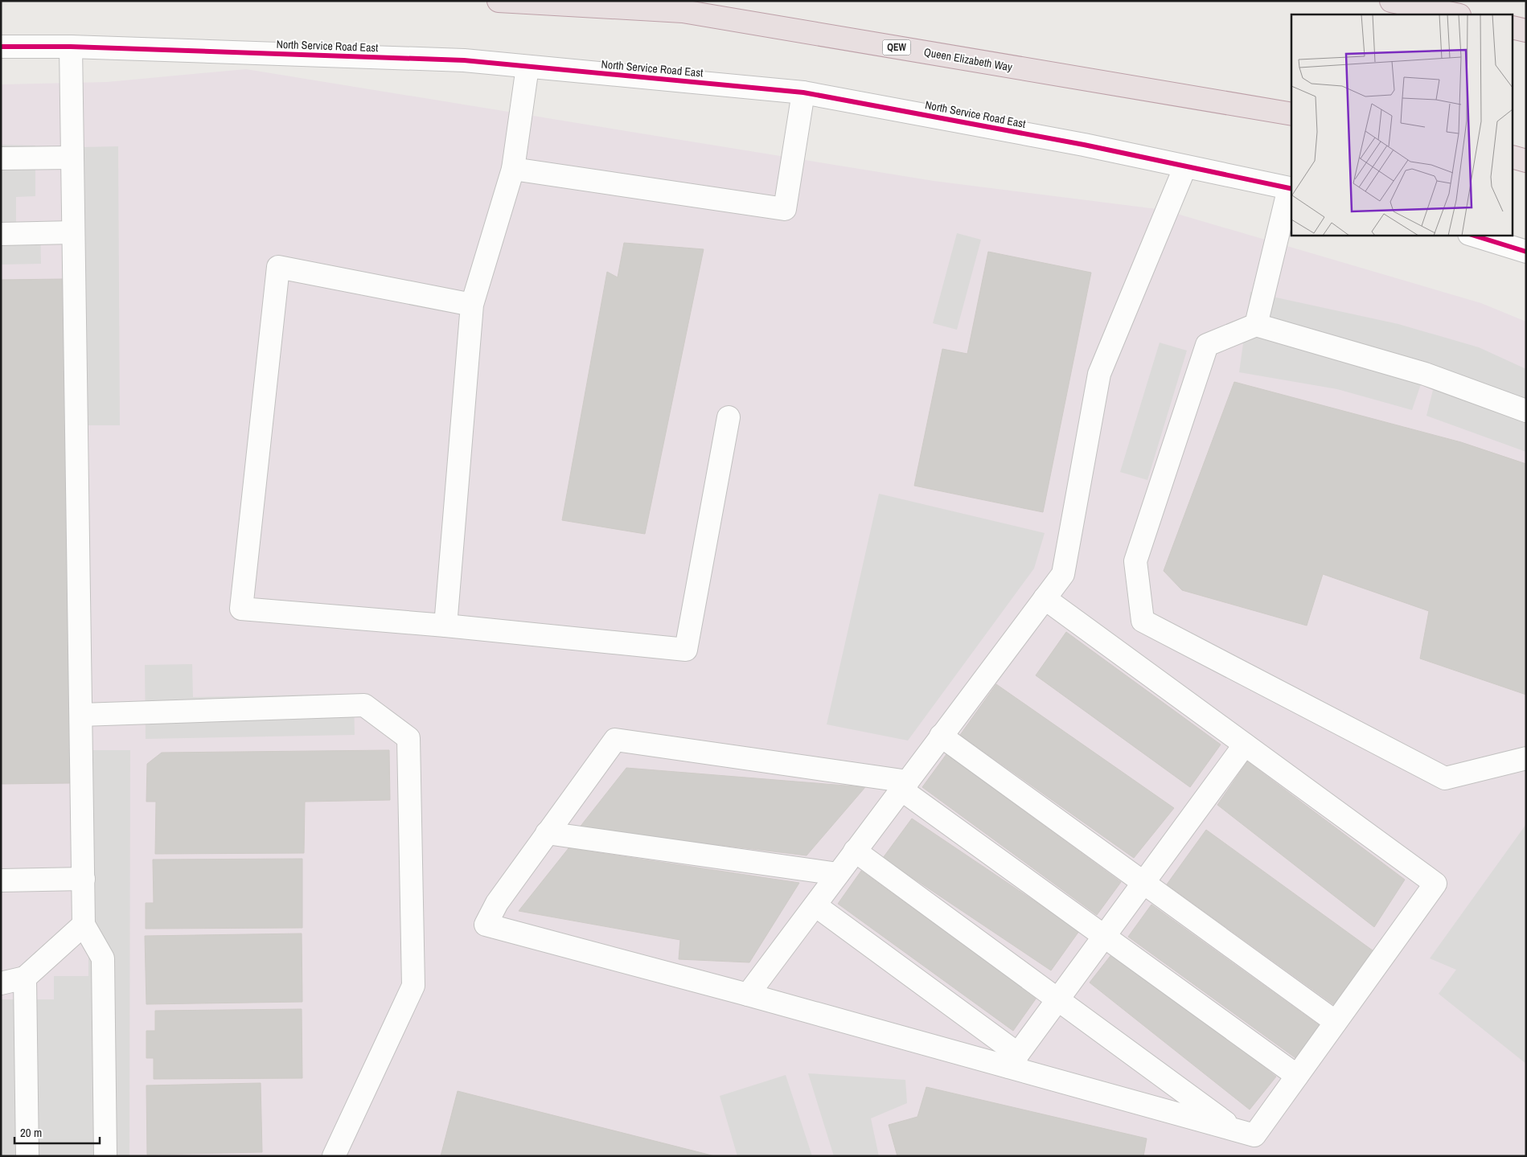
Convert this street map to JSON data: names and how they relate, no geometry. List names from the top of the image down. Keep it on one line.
{"streets":{"highway":["QEW","Queen Elizabeth Way"],"street":["North Service Road East"]},"scale_bar":"20 m"}
